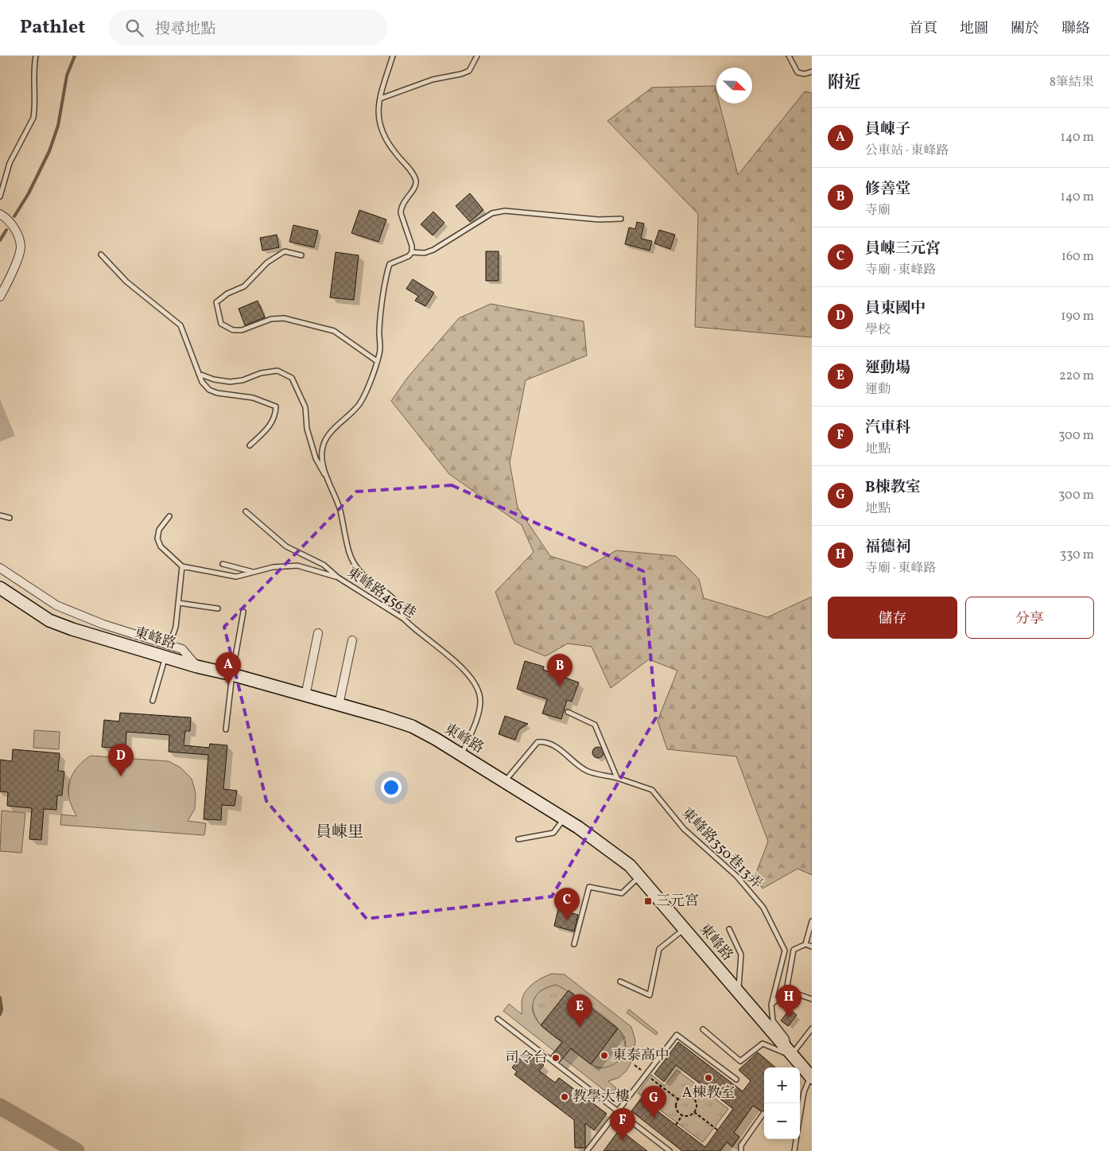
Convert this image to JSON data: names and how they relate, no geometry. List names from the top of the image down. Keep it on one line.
{"streets":{"main road":["東峰路"],"lane":["東峰路456巷","東峰路350巷13弄"]},"crossings":[["東峰路456巷","東峰路"],["東峰路","東峰路350巷13弄"]],"districts":["員崠里"],"places":{"transit":["三元宮"],"other":["東泰高中","司令台","A棟教室","教學大樓"]},"north":"bottom right","page":{"header":"Pathlet","search":"搜尋地點","nav":["首頁","地圖","關於","聯絡"],"heading":["附近","8筆結果"],"list":[{"mark":"A","name":"員崠子","note":"公車站 · 東峰路","value":"140 m"},{"mark":"B","name":"修善堂","note":"寺廟","value":"140 m"},{"mark":"C","name":"員崠三元宮","note":"寺廟 · 東峰路","value":"160 m"},{"mark":"D","name":"員東國中","note":"學校","value":"190 m"},{"mark":"E","name":"運動場","note":"運動","value":"220 m"},{"mark":"F","name":"汽車科","note":"地點","value":"300 m"},{"mark":"G","name":"B棟教室","note":"地點","value":"300 m"},{"mark":"H","name":"福德祠","note":"寺廟 · 東峰路","value":"330 m"}],"buttons":["儲存","分享"],"pins":["A","B","D","C","H","E","G","F"],"map_buttons":["+","−"]}}
